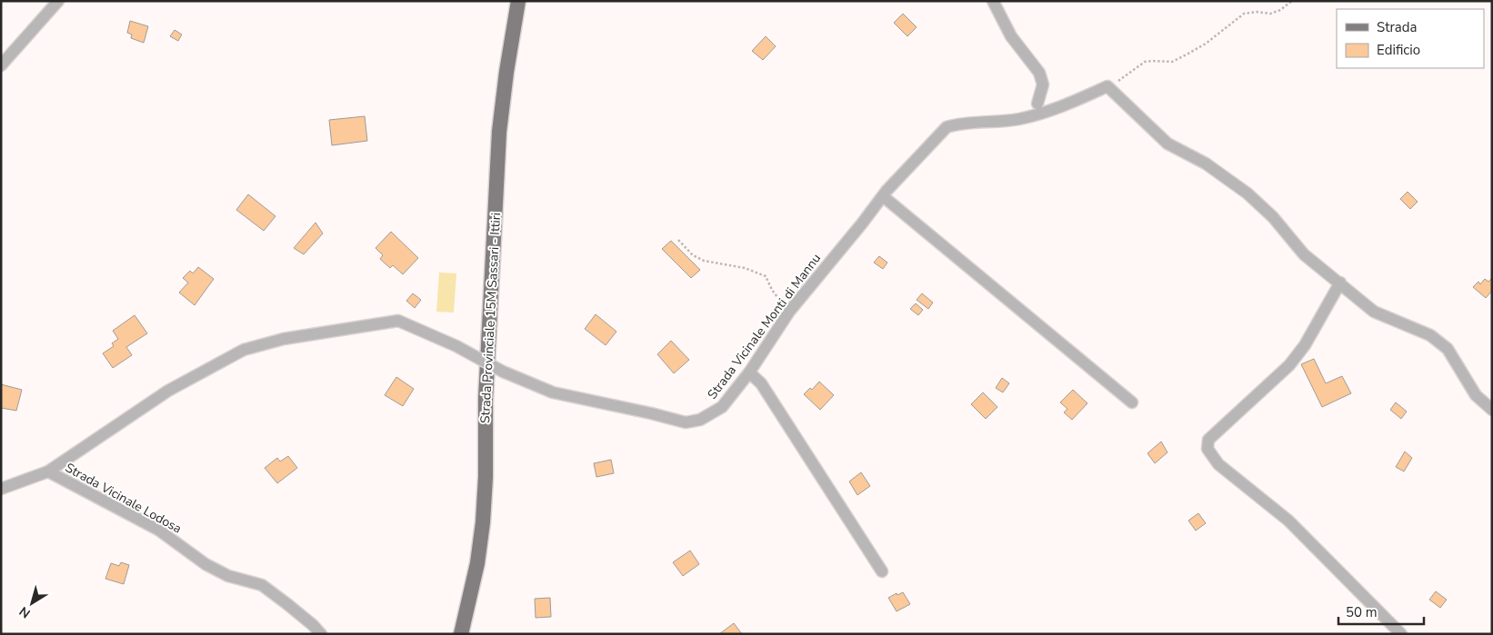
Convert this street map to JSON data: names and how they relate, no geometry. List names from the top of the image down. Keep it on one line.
{"streets":{"main road":["Strada Provinciale 15M Sassari - Ittiri"],"street":["Strada Vicinale Monti di Mannu","Strada Vicinale Lodosa"]},"crossings":[["Strada Vicinale Monti di Mannu","Strada Vicinale Lodosa"]],"legend":["Strada","Edificio"],"scale_bar":"50 m","north":"bottom left"}
